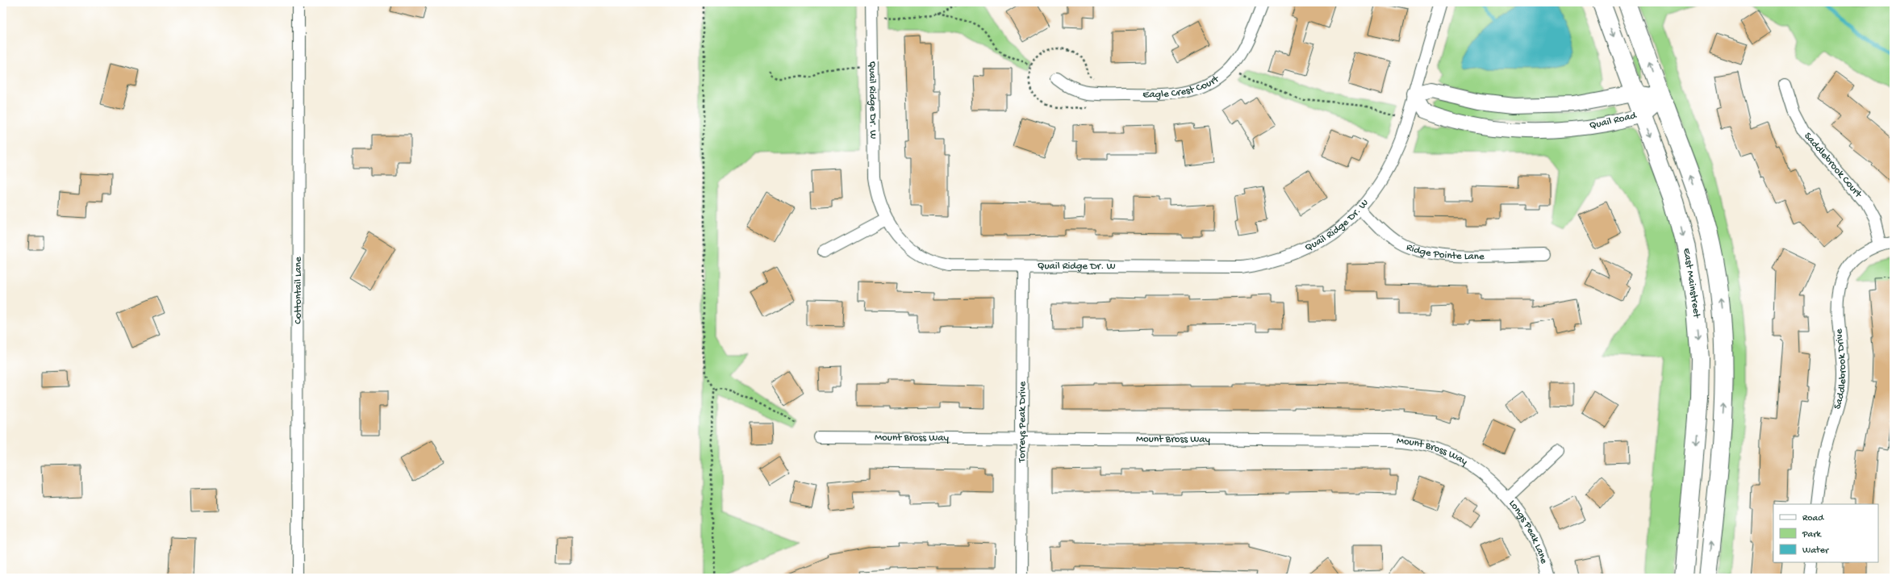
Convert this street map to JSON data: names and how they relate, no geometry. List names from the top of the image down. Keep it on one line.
{"streets":{"main road":["East Mainstreet"],"street":["Eagle Crest Court","Quail Ridge Dr. W","Quail Road","Saddlebrook Court","Ridge Pointe Lane","Cottontail Lane","Saddlebrook Drive","Torreys Peak Drive","Mount Bross Way","Longs Peak Lane"]},"crossings":[["Quail Ridge Dr. W","Quail Road"],["Quail Ridge Dr. W","Ridge Pointe Lane"],["Quail Ridge Dr. W","Torreys Peak Drive"],["Quail Road","East Mainstreet"],["Saddlebrook Court","Saddlebrook Drive"],["Torreys Peak Drive","Mount Bross Way"],["Mount Bross Way","Longs Peak Lane"]],"legend":["Road","Park","Water"]}
